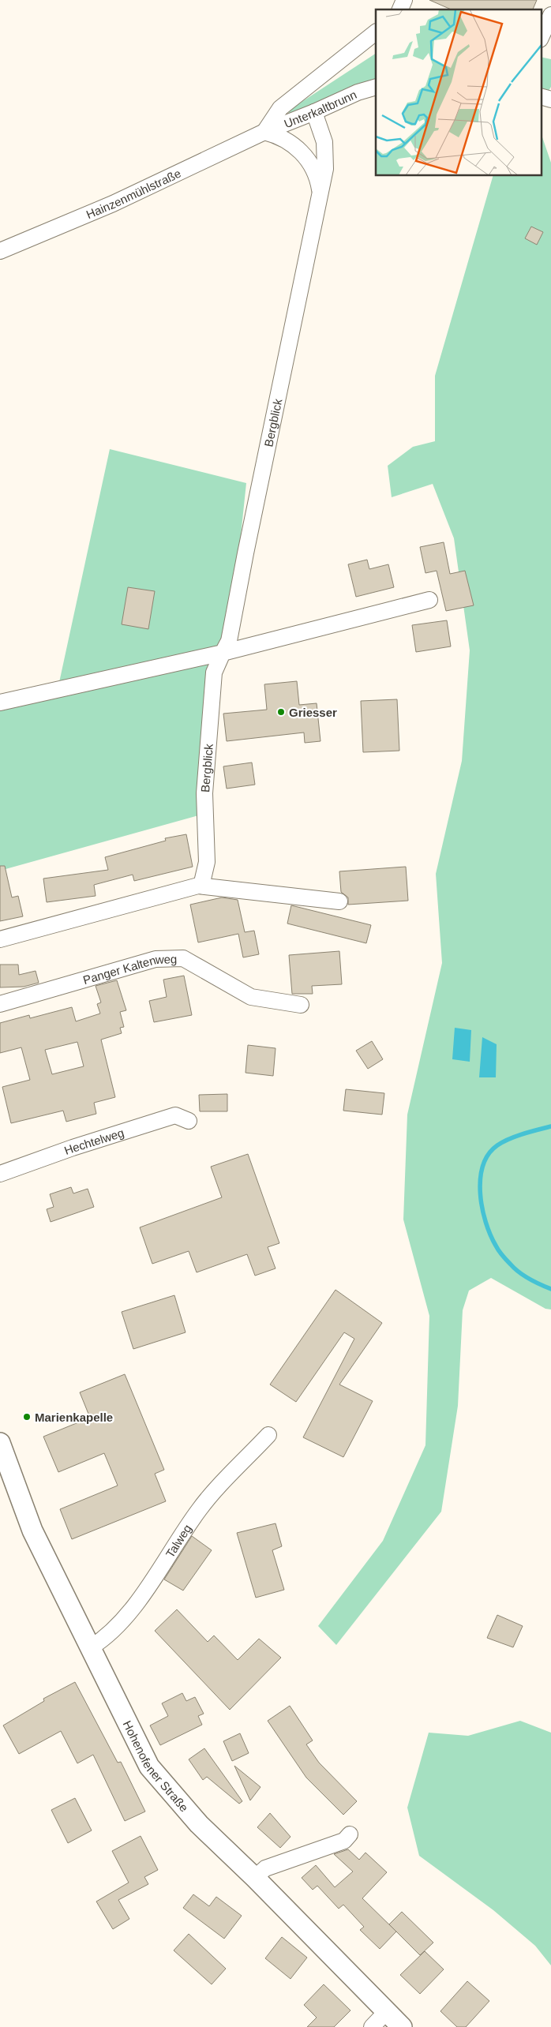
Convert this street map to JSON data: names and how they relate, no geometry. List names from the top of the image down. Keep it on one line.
{"streets":{"main road":["Hohenofener Straße"],"street":["Unterkaltbrunn","Hainzenmühlstraße","Bergblick","Panger Kaltenweg","Hechtelweg","Talweg"]},"crossings":[["Unterkaltbrunn","Hainzenmühlstraße"],["Unterkaltbrunn","Bergblick"],["Hainzenmühlstraße","Bergblick"],["Talweg","Hohenofener Straße"]],"places":["Griesser","Marienkapelle"]}
